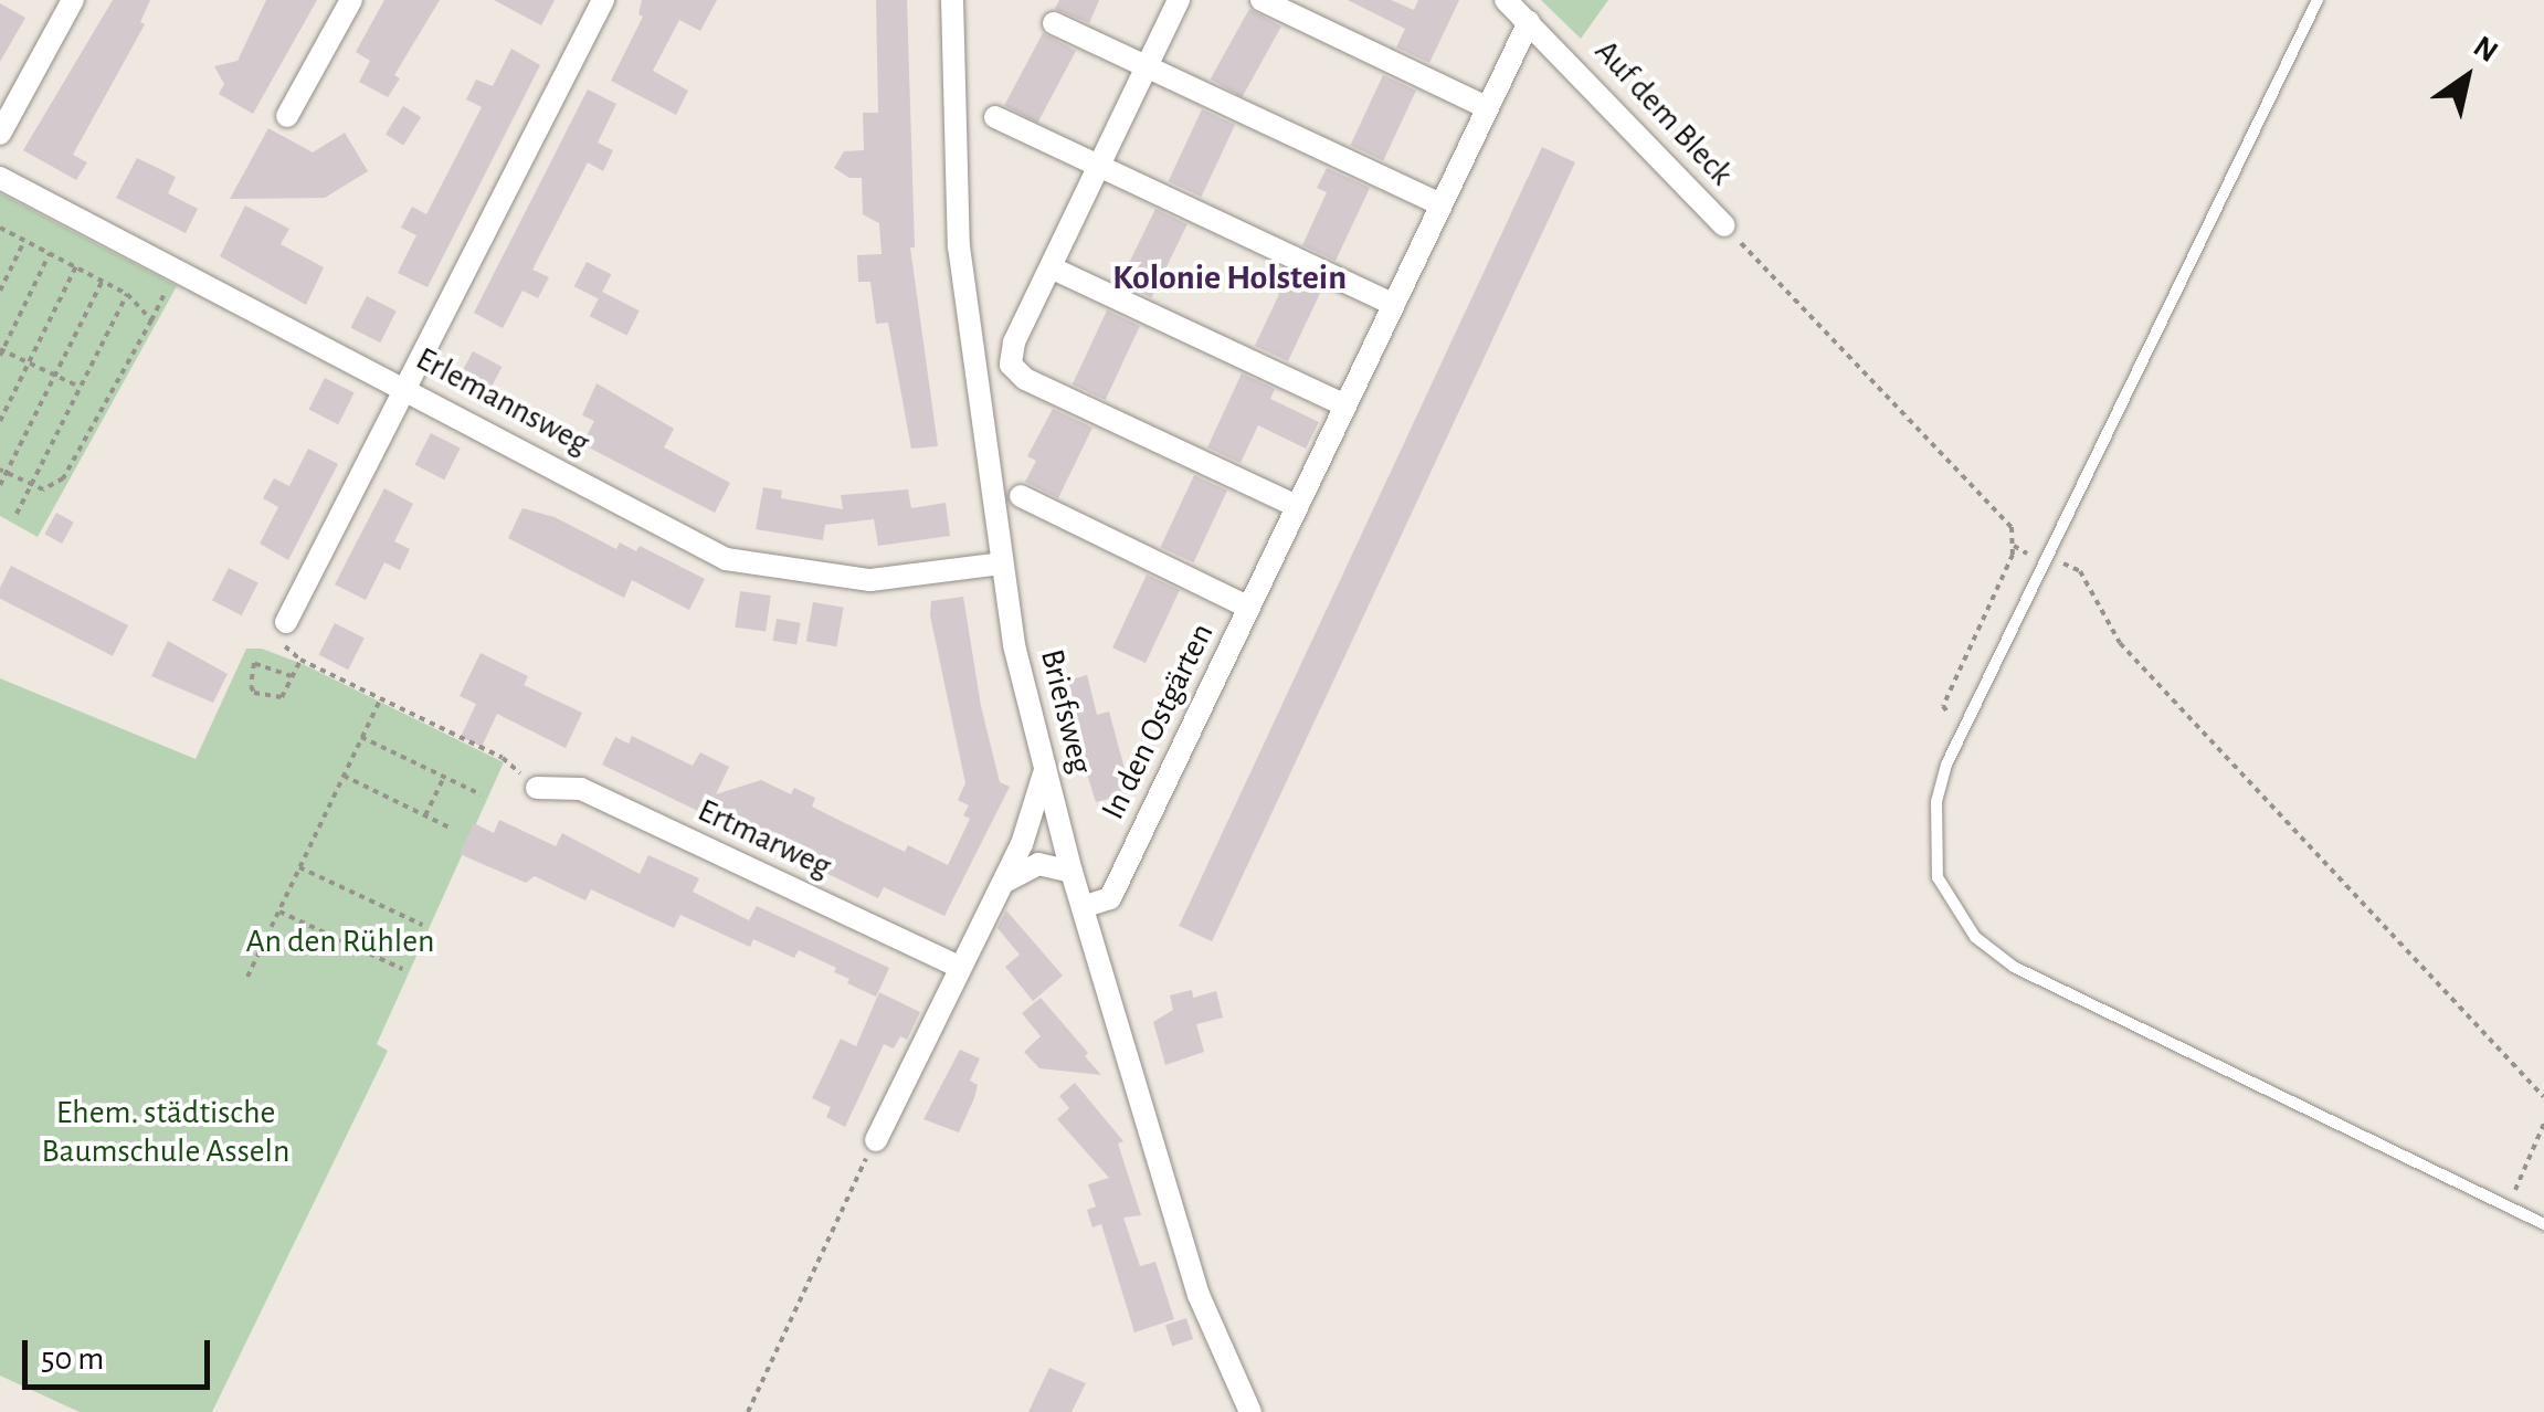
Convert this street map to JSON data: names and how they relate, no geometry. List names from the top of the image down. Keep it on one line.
{"streets":{"street":["Auf dem Bleck","Erlemannsweg","Briefsweg","In den Ostgärten","Ertmarweg"]},"crossings":[["Auf dem Bleck","In den Ostgärten"],["Erlemannsweg","Briefsweg"],["Briefsweg","In den Ostgärten"]],"districts":["Kolonie Holstein"],"parks":["An den Rühlen","Ehem. städtische Baumschule Asseln"],"scale_bar":"50 m","north":"top right"}
